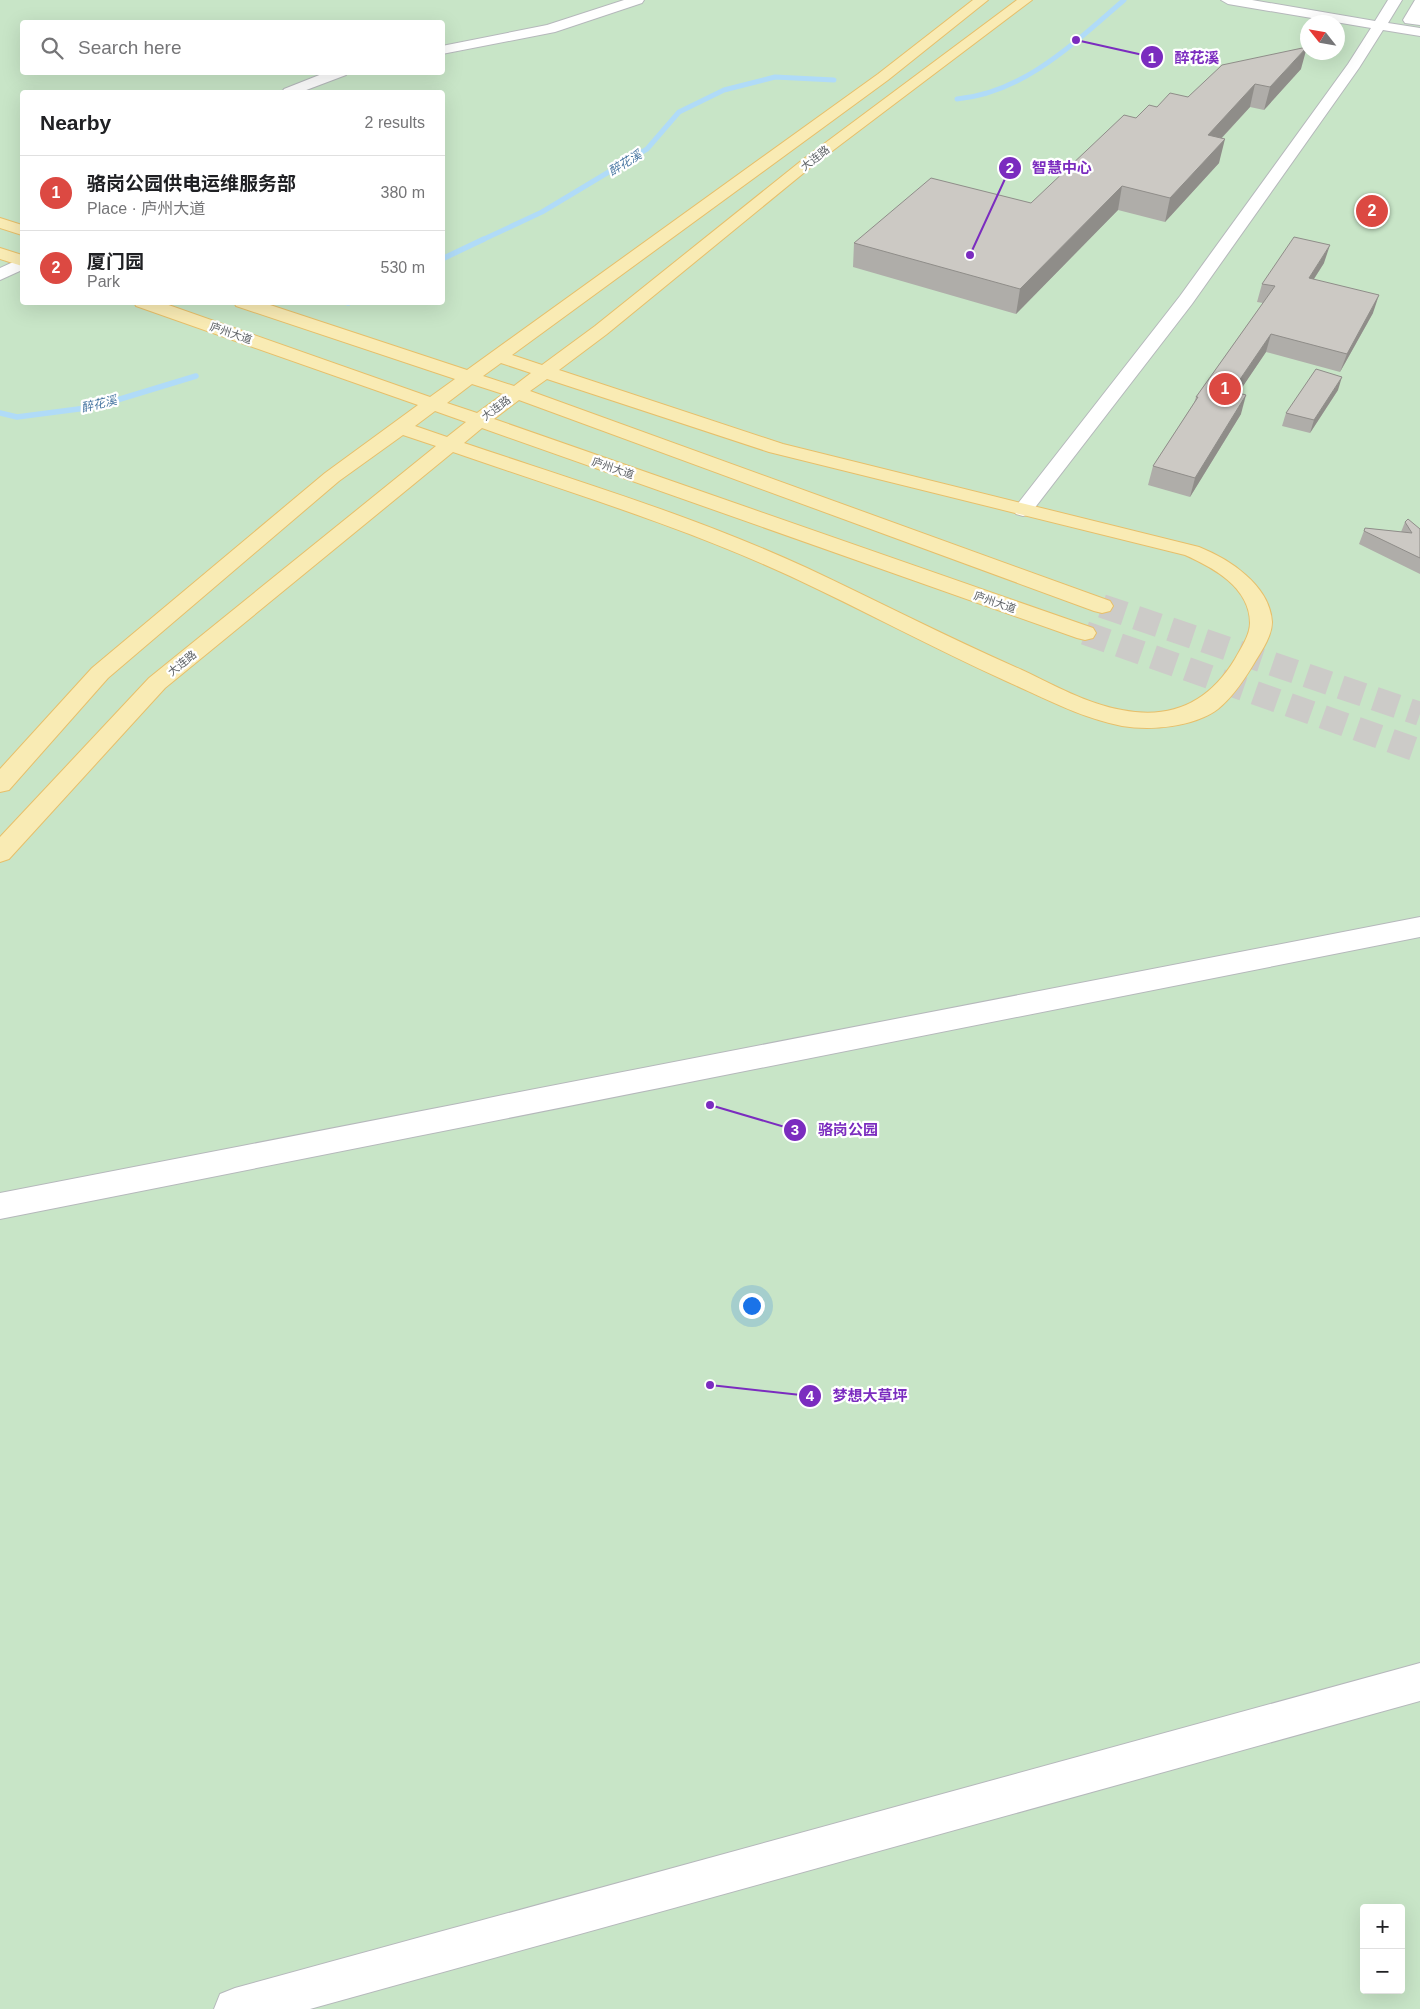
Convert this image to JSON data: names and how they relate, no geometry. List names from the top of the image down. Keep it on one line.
{"streets":{"main road":["大连路","庐州大道"]},"crossings":[["大连路","庐州大道"]],"water":["醉花溪"],"places":["醉花溪","智慧中心","骆岗公园","梦想大草坪"],"north":"top left","page":{"search":"Search here","heading":["Nearby","2 results"],"list":[{"mark":"1","name":"骆岗公园供电运维服务部","note":"Place · 庐州大道","value":"380 m"},{"mark":"2","name":"厦门园","note":"Park","value":"530 m"}],"pins":["2","1"],"map_buttons":["+","−"]}}
